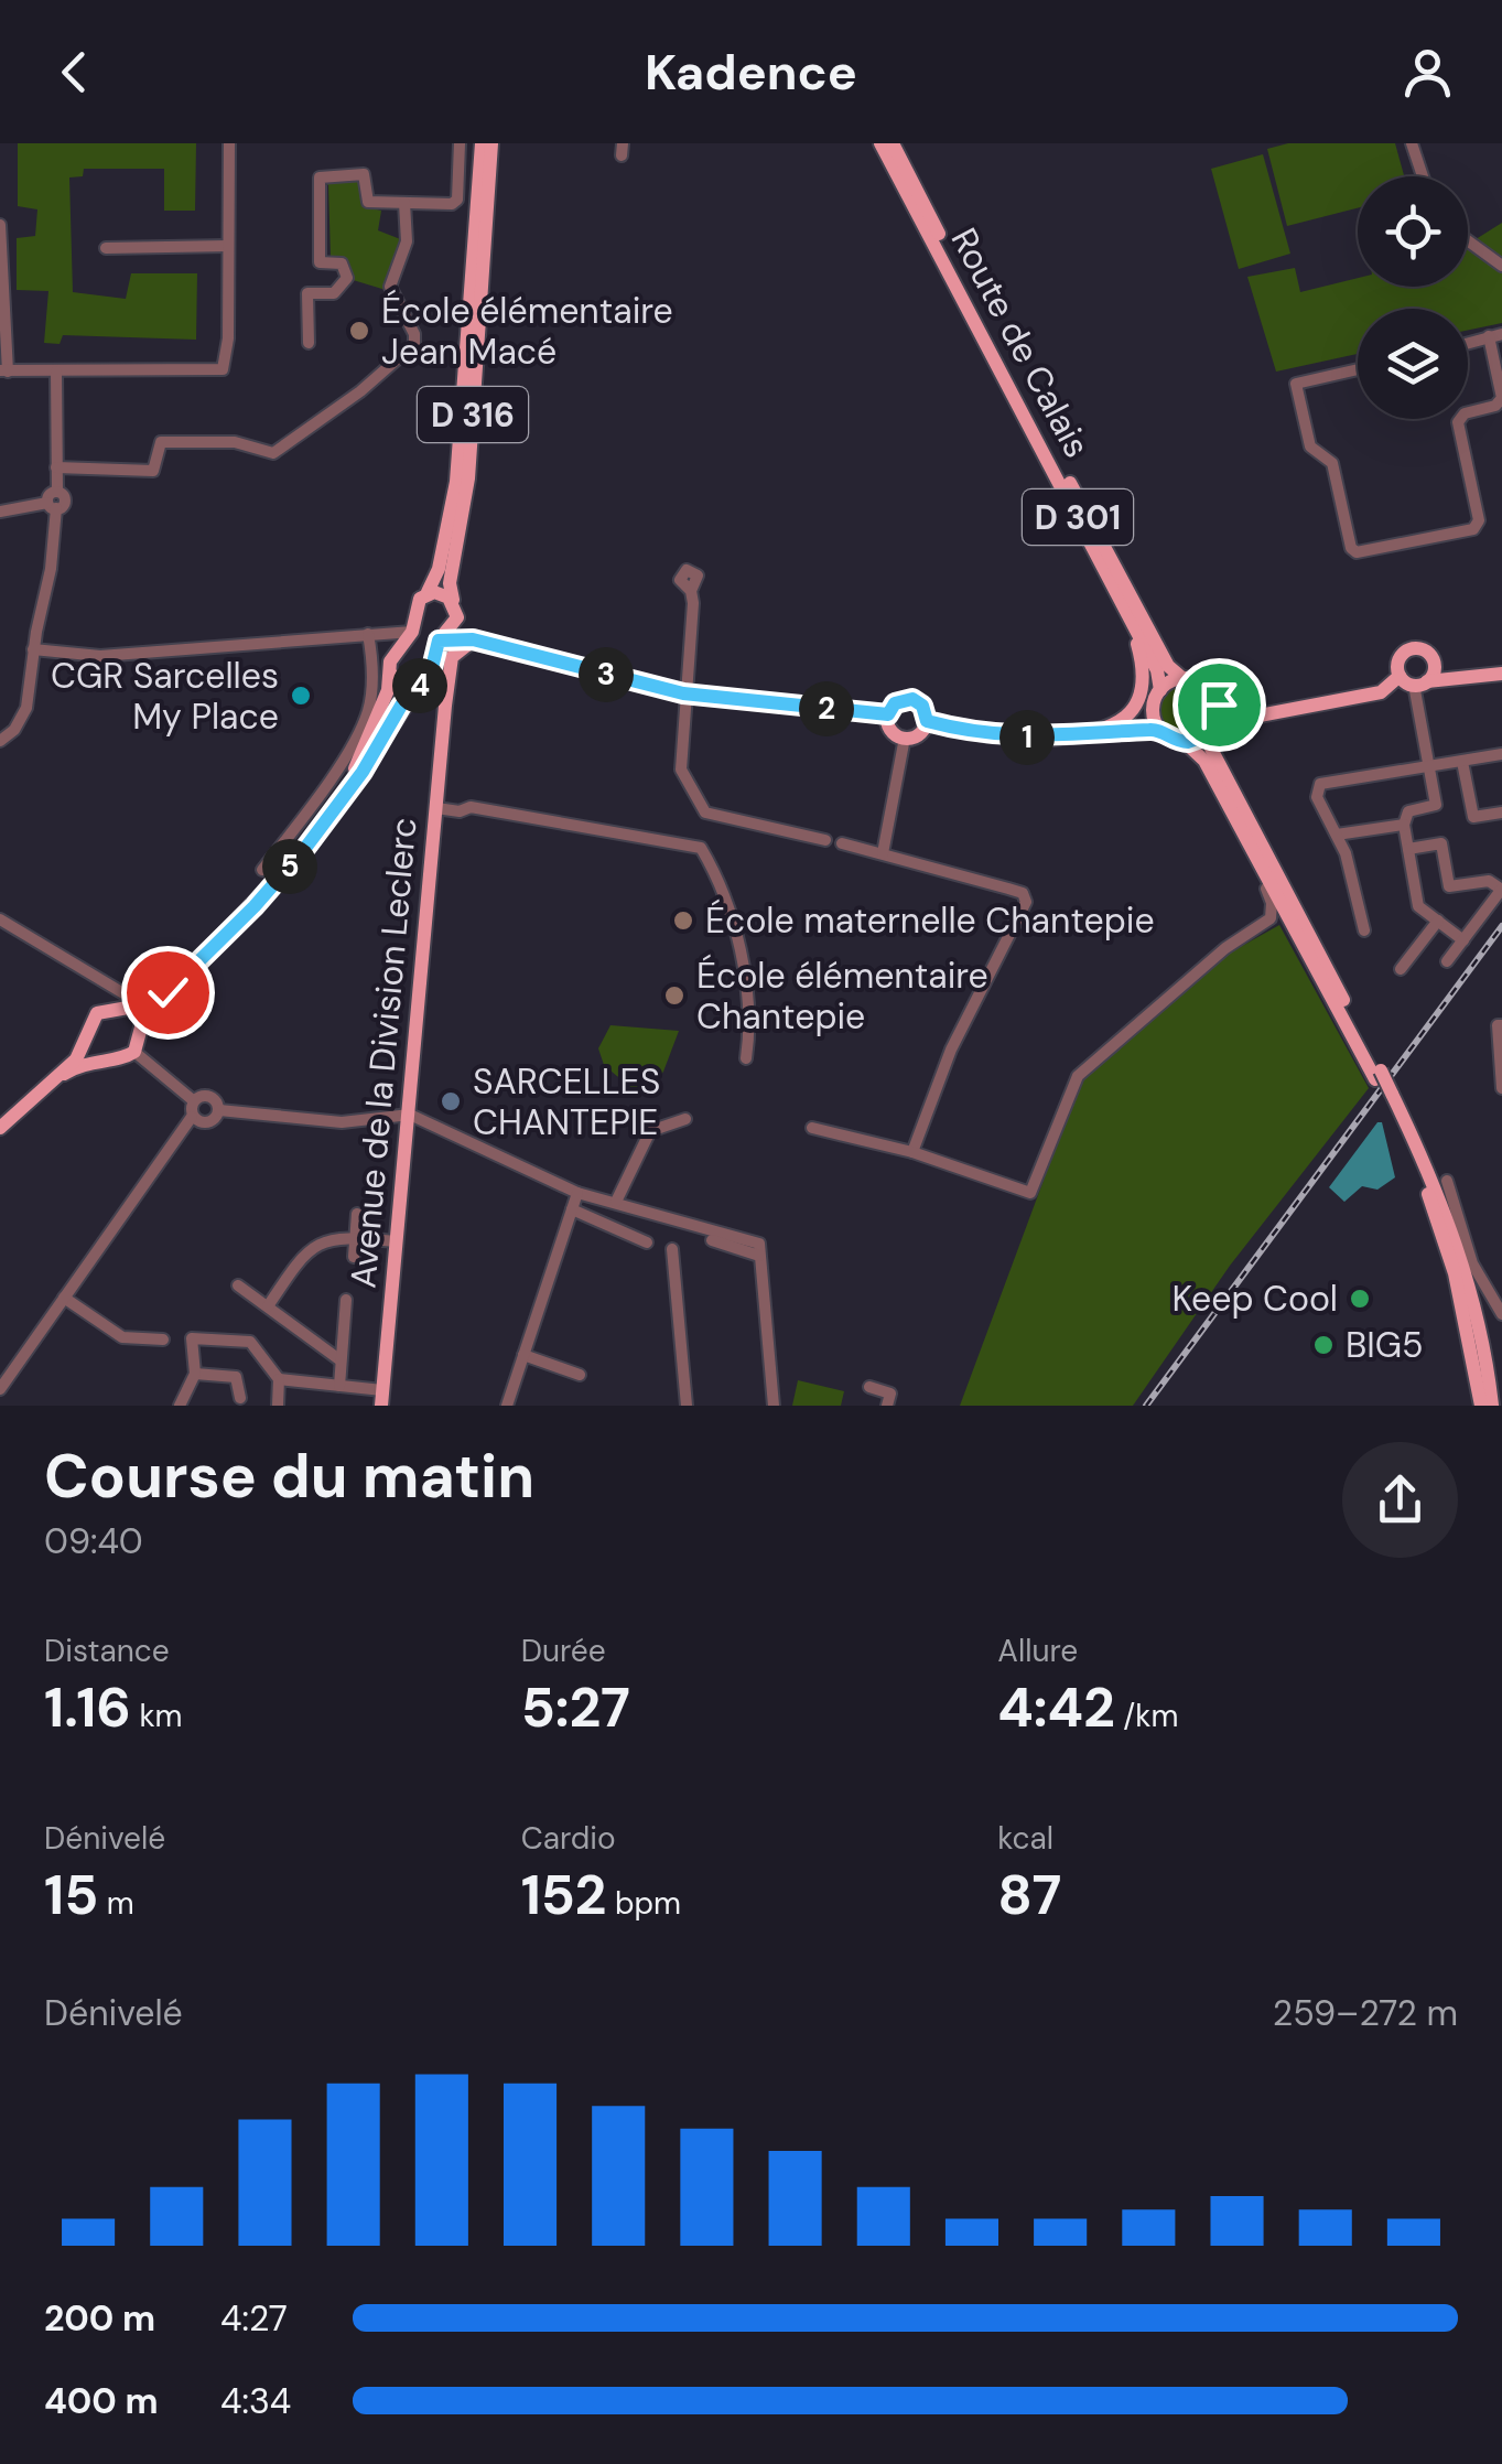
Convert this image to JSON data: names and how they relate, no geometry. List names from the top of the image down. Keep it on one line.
{"streets":{"main road":["Route de Calais","D 316","D 301","Avenue de la Division Leclerc"]},"places":["École élémentaire Jean Macé","CGR Sarcelles My Place","École maternelle Chantepie","École élémentaire Chantepie","SARCELLES CHANTEPIE","Keep Cool","BIG5"],"page":{"header":"Kadence","pins":["3","4","2","1","5"],"heading":["Course du matin","09:40"],"stats":[["Distance","1.16 km"],["Durée","5:27"],["Allure","4:42 /km"],["Dénivelé","15 m"],["Cardio","152 bpm"],["kcal","87"]],"chart":["Dénivelé","259–272 m"],"list":[{"name":"200 m","note":"4:27"},{"name":"400 m","note":"4:34"}]}}
